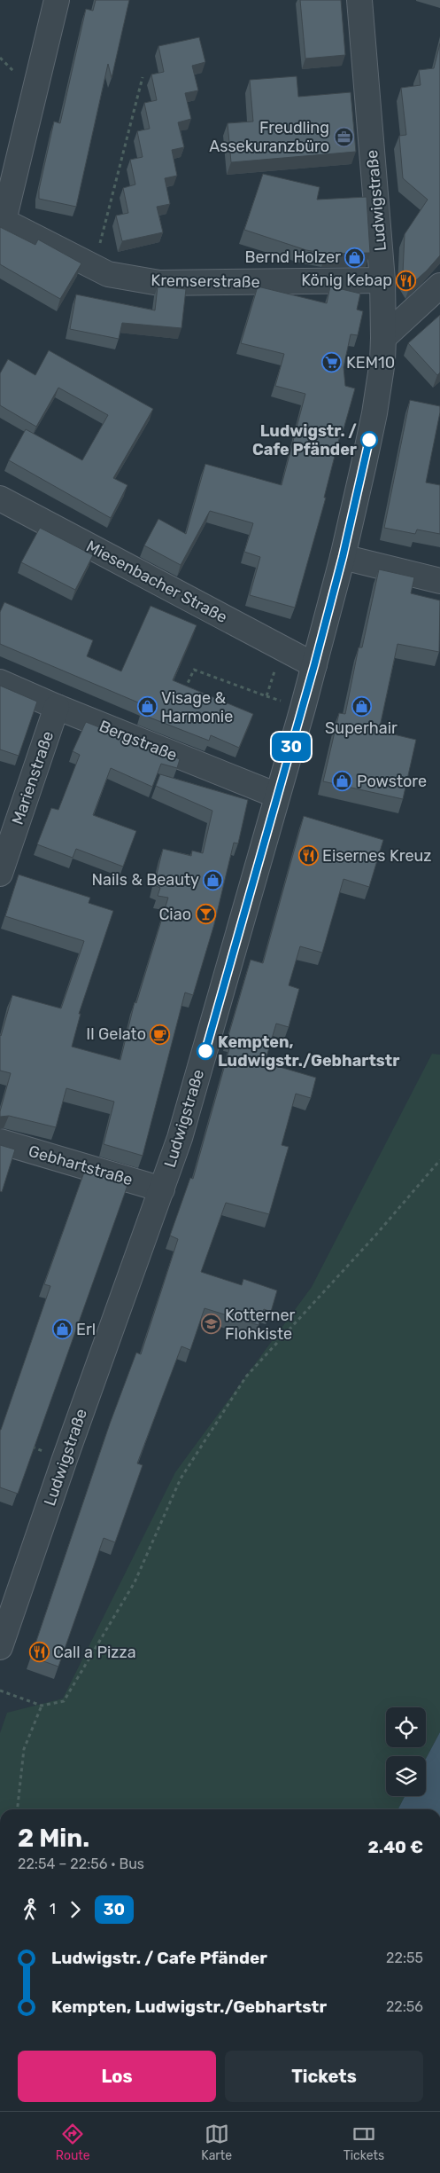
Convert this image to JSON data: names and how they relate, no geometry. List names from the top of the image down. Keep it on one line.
{"streets":{"street":["Ludwigstraße","Kremserstraße","Miesenbacher Straße","Bergstraße","Marienstraße","Gebhartstraße"]},"crossings":[["Ludwigstraße","Kremserstraße"],["Ludwigstraße","Miesenbacher Straße"],["Ludwigstraße","Bergstraße"],["Ludwigstraße","Gebhartstraße"],["Bergstraße","Marienstraße"]],"places":{"office":["Freudling Assekuranzbüro"],"shop":["Bernd Holzer","Superhair","Visage & Harmonie","Powstore","Nails & Beauty","Erl"],"restaurant":["König Kebap","Eisernes Kreuz","Call a Pizza"],"supermarket":["KEM10"],"other":["Ludwigstr. / Cafe Pfänder","Kempten, Ludwigstr./Gebhartstr"],"bar":["Ciao"],"cafe":["Il Gelato"],"school or university":["Kotterner Flohkiste"]},"lines":["bus line 30"],"page":{"on_map":"30","heading":["2 Min.","22:54 – 22:56 · Bus","2.40 €"],"legs":["1","30"],"list":[{"name":"Ludwigstr. / Cafe Pfänder","value":"22:55"},{"name":"Kempten, Ludwigstr./Gebhartstr","value":"22:56"}],"buttons":["Los","Tickets"],"tabs":["Route","Karte","Tickets"]}}
